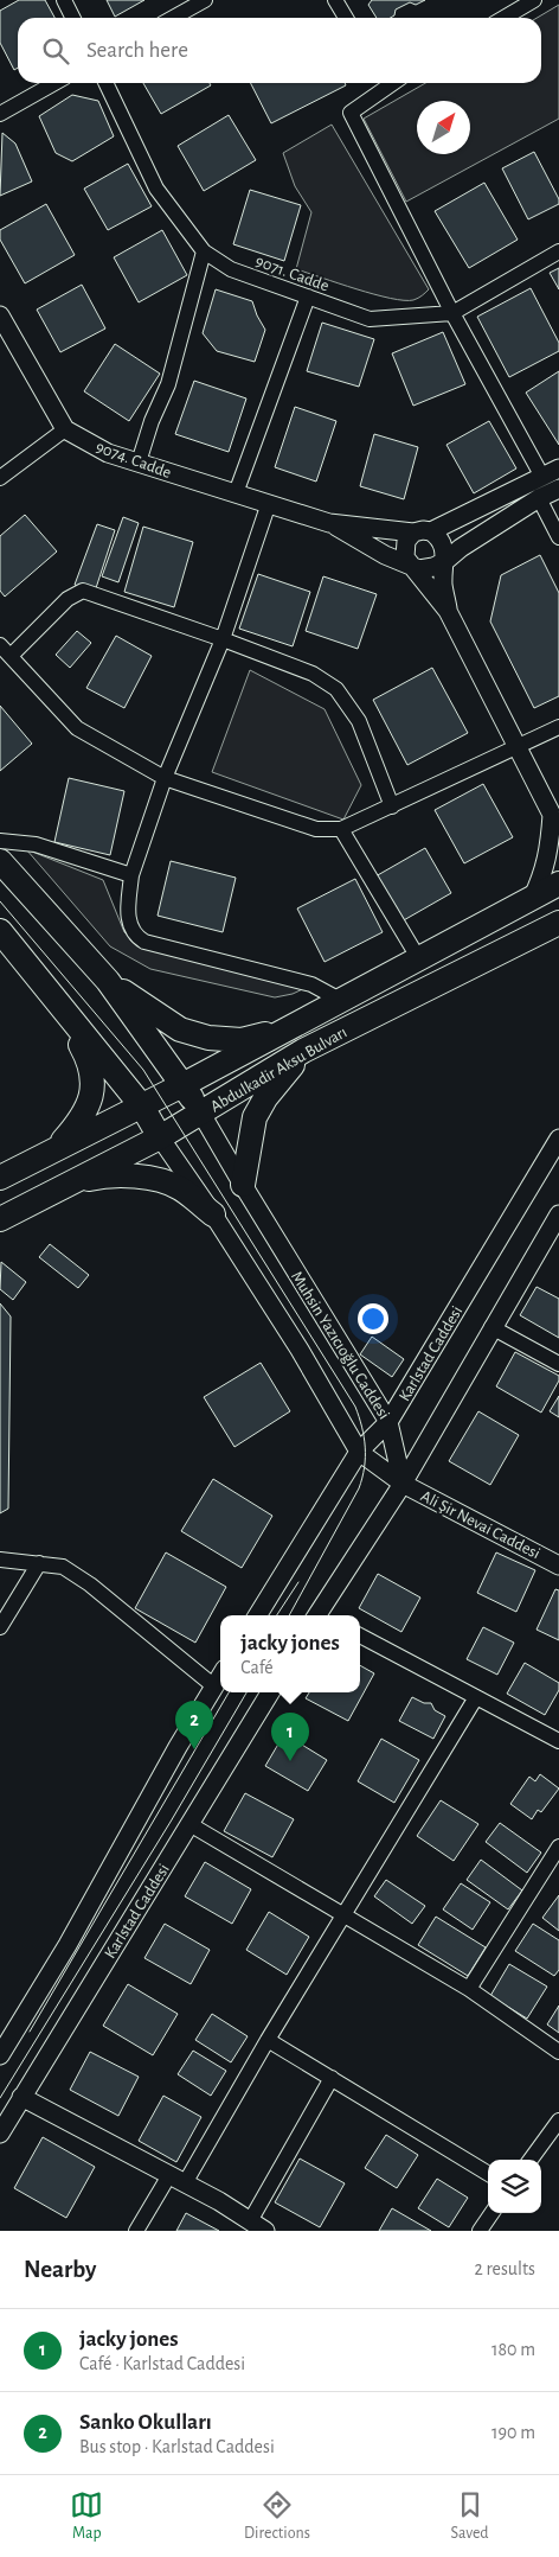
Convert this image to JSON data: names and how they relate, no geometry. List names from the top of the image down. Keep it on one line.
{"streets":{"main road":["Abdulkadir Aksu Bulvarı","Muhsin Yazıcıoğlu Caddesi"],"street":["9071. Cadde","9074. Cadde","Karlstad Caddesi","Ali Şir Nevai Caddesi"]},"crossings":[["Abdulkadir Aksu Bulvarı","Muhsin Yazıcıoğlu Caddesi"],["Muhsin Yazıcıoğlu Caddesi","Karlstad Caddesi"],["Muhsin Yazıcıoğlu Caddesi","Ali Şir Nevai Caddesi"]],"north":"top right","page":{"search":"Search here","popup":["jacky jones","Café"],"pins":["2","1"],"heading":["Nearby","2 results"],"list":[{"mark":"1","name":"jacky jones","note":"Café · Karlstad Caddesi","value":"180 m"},{"mark":"2","name":"Sanko Okulları","note":"Bus stop · Karlstad Caddesi","value":"190 m"}],"nav":["Map","Directions","Saved"]}}
